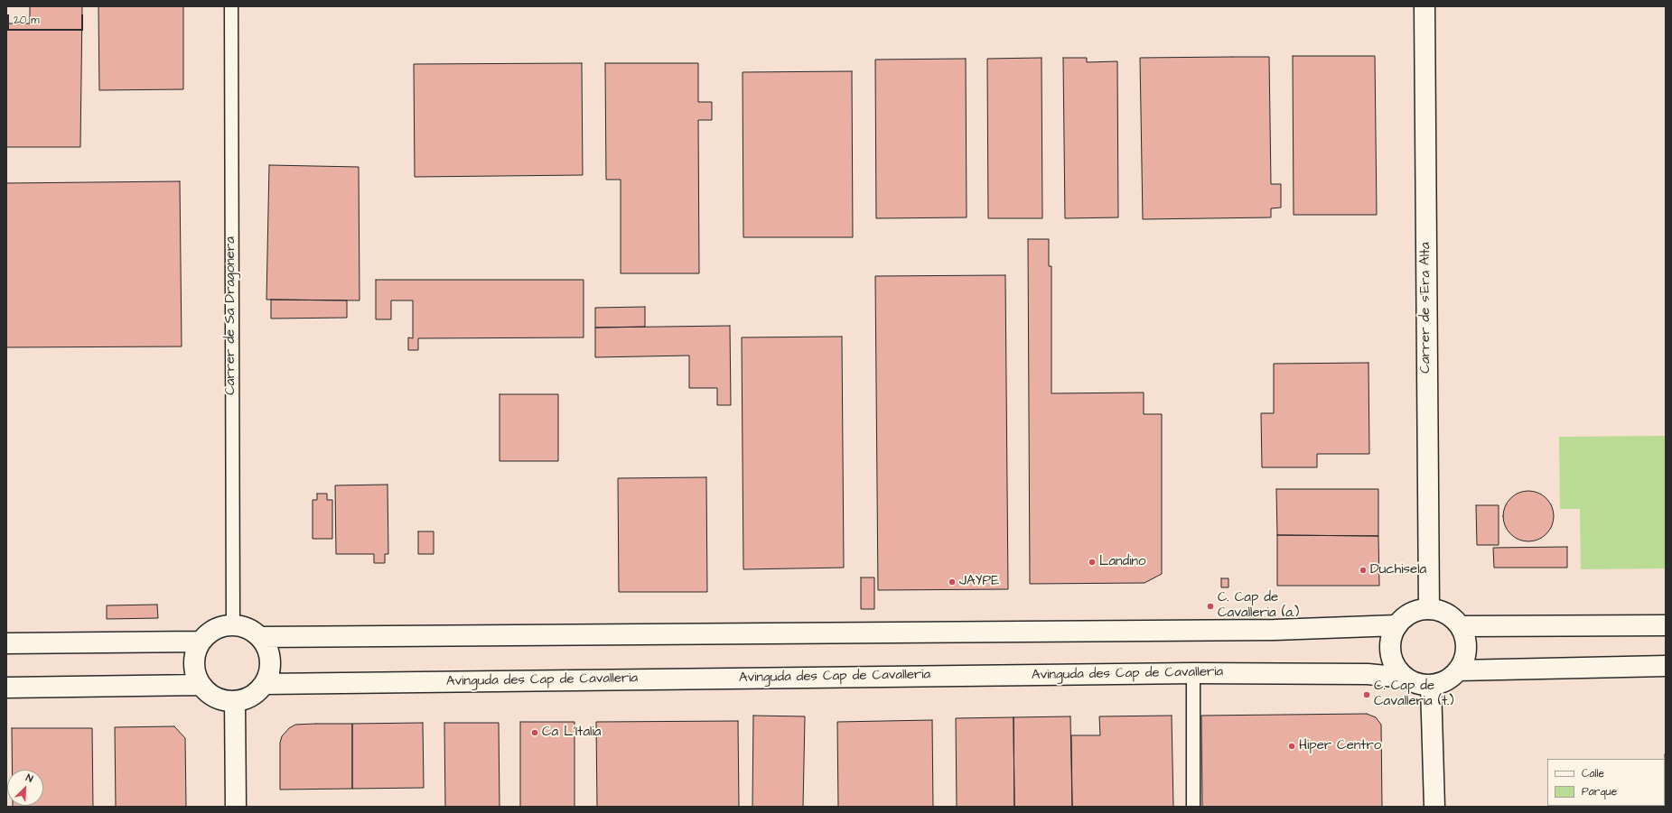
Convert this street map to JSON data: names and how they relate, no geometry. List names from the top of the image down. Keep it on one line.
{"streets":{"street":["Carrer de s'Era Alta","Avinguda des Cap de Cavalleria"],"lane":["Carrer de Sa Dragonera"]},"crossings":[["Carrer de s'Era Alta","Avinguda des Cap de Cavalleria"],["Carrer de Sa Dragonera","Avinguda des Cap de Cavalleria"]],"places":["Landino","Duchisela","JAYPE","C. Cap de Cavalleria (a.)","C. Cap de Cavalleria (t.)","Ca L'Italia","Hiper Centro"],"legend":["Calle","Parque"],"scale_bar":"20 m","north":"top right"}
